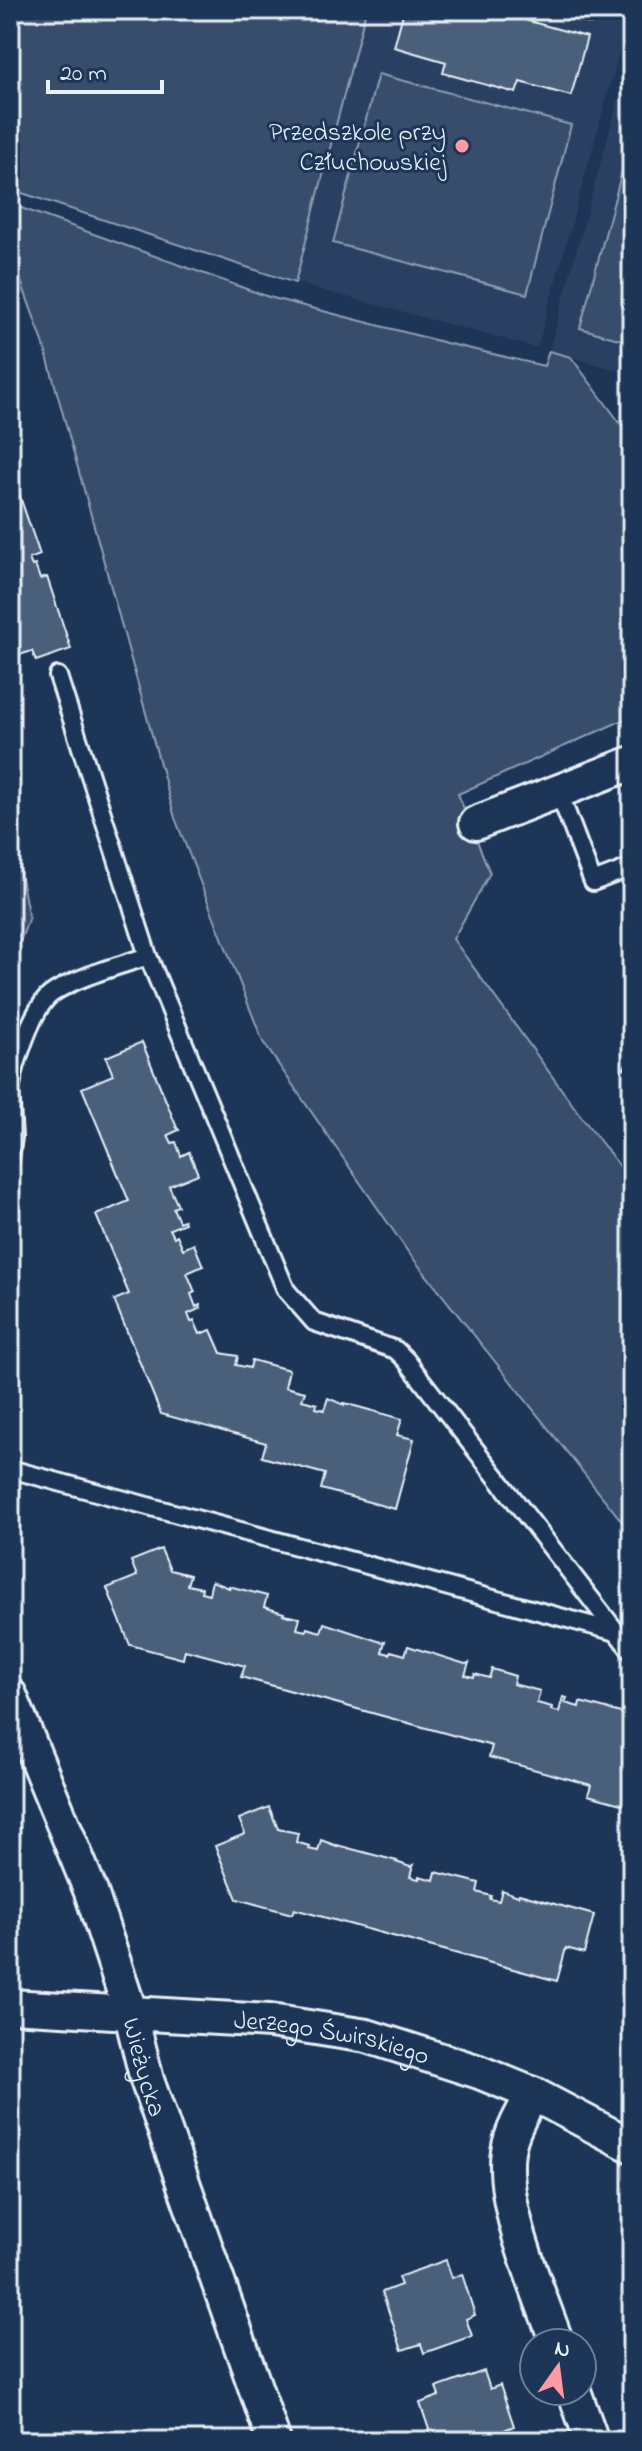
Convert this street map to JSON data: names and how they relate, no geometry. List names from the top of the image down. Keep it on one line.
{"streets":{"street":["Jerzego Świrskiego","Wieżycka"]},"crossings":[["Jerzego Świrskiego","Wieżycka"]],"places":["Przedszkole przy Człuchowskiej"],"scale_bar":"20 m","north":"top"}
